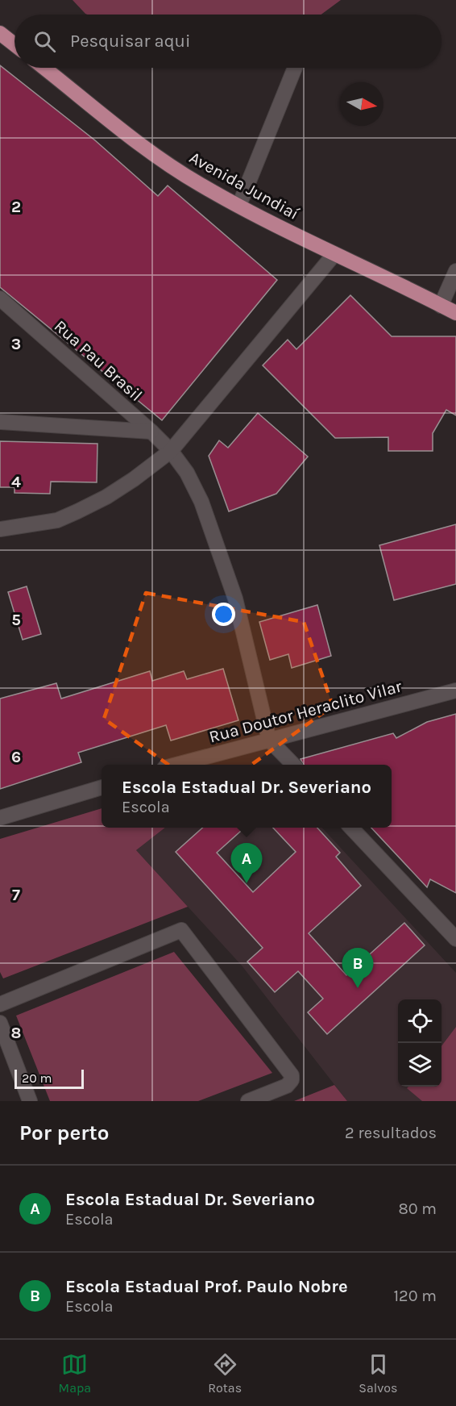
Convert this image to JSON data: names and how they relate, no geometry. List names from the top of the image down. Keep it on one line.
{"streets":{"main road":["Avenida Jundiaí"],"street":["Rua Pau Brasil","Rua Doutor Heraclito Vilar"]},"crossings":[["Rua Pau Brasil","Rua Doutor Heraclito Vilar"]],"scale_bar":"20 m","north":"right","page":{"search":"Pesquisar aqui","popup":["Escola Estadual Dr. Severiano","Escola"],"pins":["A","B"],"scale":"20 m","heading":["Por perto","2 resultados"],"list":[{"mark":"A","name":"Escola Estadual Dr. Severiano","note":"Escola","value":"80 m"},{"mark":"B","name":"Escola Estadual Prof. Paulo Nobre","note":"Escola","value":"120 m"}],"nav":["Mapa","Rotas","Salvos"]},"grid":{"rows":["2","3","4","5","6","7","8"]}}
